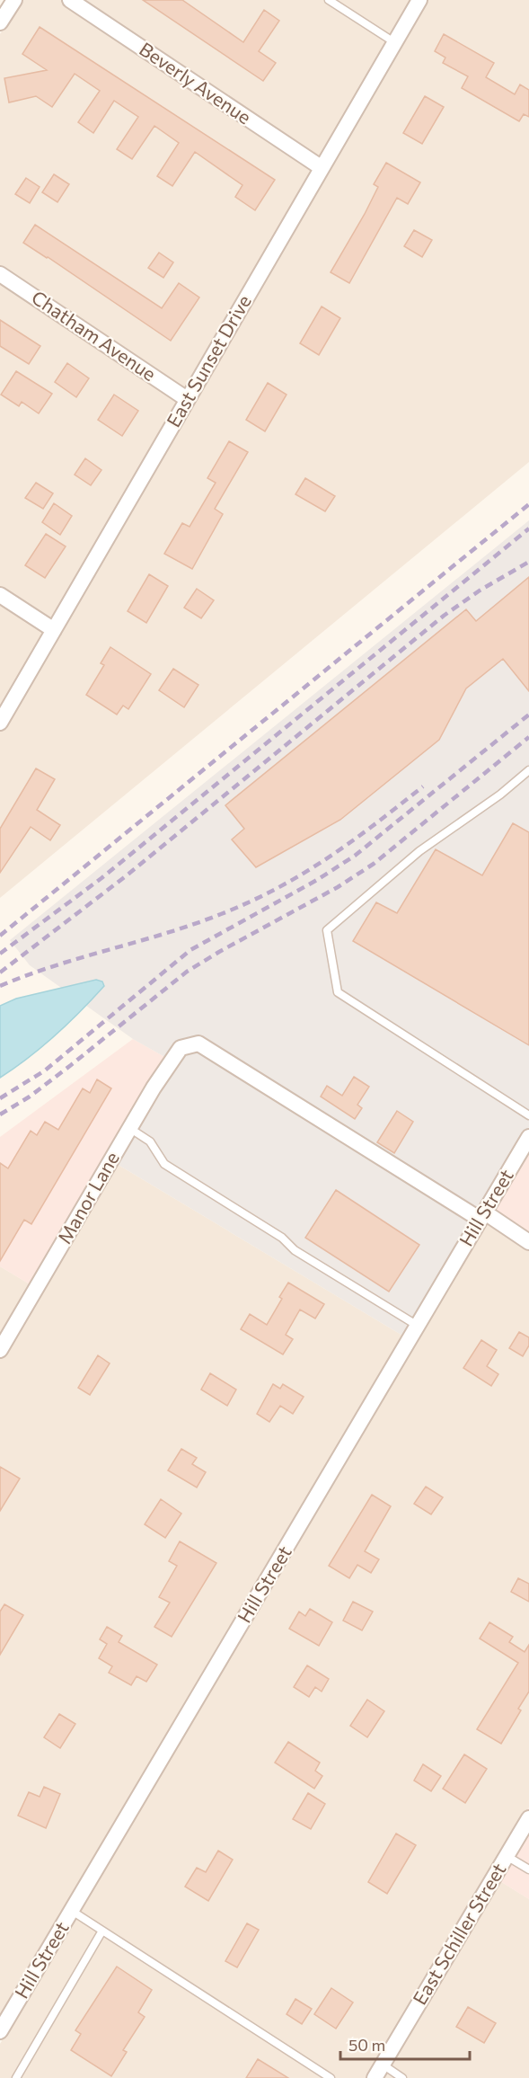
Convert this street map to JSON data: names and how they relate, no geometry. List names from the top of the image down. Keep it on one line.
{"streets":{"street":["Beverly Avenue","Chatham Avenue","East Sunset Drive","Manor Lane","Hill Street","East Schiller Street"]},"crossings":[["Beverly Avenue","East Sunset Drive"],["Chatham Avenue","East Sunset Drive"],["Manor Lane","Hill Street"]],"scale_bar":"50 m"}
